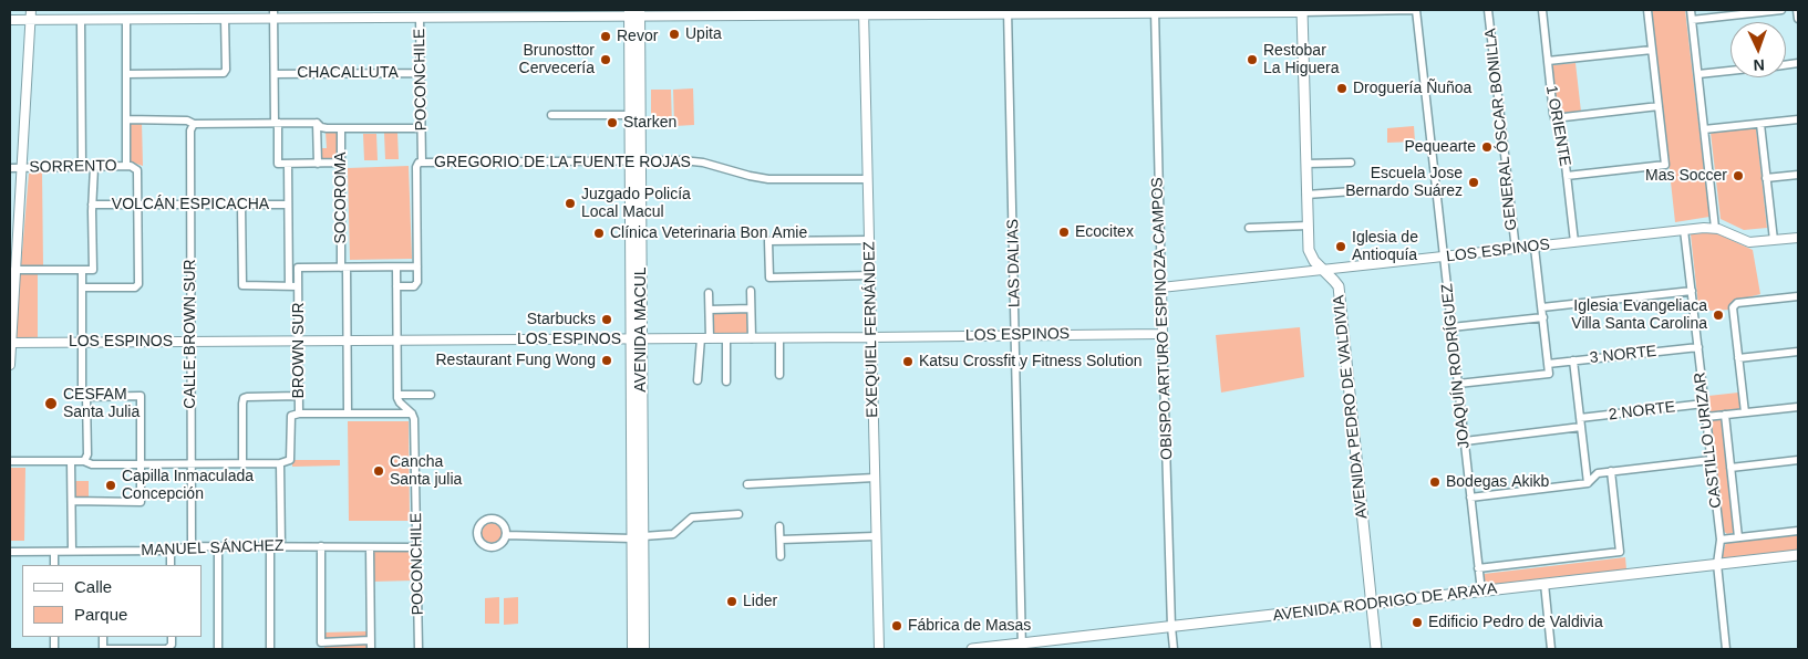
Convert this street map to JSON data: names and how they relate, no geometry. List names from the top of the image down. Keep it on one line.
{"streets":{"main road":["AVENIDA MACUL","AVENIDA PEDRO DE VALDIVIA","AVENIDA RODRIGO DE ARAYA"],"street":["CHACALLUTA","POCONCHILE","1 ORIENTE","GENERAL ÓSCAR BONILLA","GREGORIO DE LA FUENTE ROJAS","SORRENTO","SOCOROMA","VOLCÁN ESPICACHA","LOS ESPINOS","LAS DALIAS","OBISPO ARTURO ESPINOZA CAMPOS","EXEQUIEL FERNÁNDEZ","CALLE BROWN SUR","BROWN SUR","3 NORTE","JOAQUÍN RODRÍGUEZ","2 NORTE","CASTILLO URIZAR","MANUEL SÁNCHEZ"]},"crossings":[["CHACALLUTA","POCONCHILE"],["POCONCHILE","GREGORIO DE LA FUENTE ROJAS"],["POCONCHILE","BROWN SUR"],["POCONCHILE","MANUEL SÁNCHEZ"],["1 ORIENTE","LOS ESPINOS"],["GENERAL ÓSCAR BONILLA","LOS ESPINOS"],["GREGORIO DE LA FUENTE ROJAS","AVENIDA MACUL"],["GREGORIO DE LA FUENTE ROJAS","EXEQUIEL FERNÁNDEZ"],["SORRENTO","VOLCÁN ESPICACHA"],["SOCOROMA","LOS ESPINOS"],["SOCOROMA","BROWN SUR"],["VOLCÁN ESPICACHA","CALLE BROWN SUR"],["VOLCÁN ESPICACHA","BROWN SUR"],["LOS ESPINOS","LAS DALIAS"],["LOS ESPINOS","OBISPO ARTURO ESPINOZA CAMPOS"],["LOS ESPINOS","AVENIDA MACUL"],["LOS ESPINOS","EXEQUIEL FERNÁNDEZ"],["LOS ESPINOS","CALLE BROWN SUR"],["LOS ESPINOS","BROWN SUR"],["LOS ESPINOS","JOAQUÍN RODRÍGUEZ"],["LOS ESPINOS","AVENIDA PEDRO DE VALDIVIA"],["LOS ESPINOS","CASTILLO URIZAR"],["LAS DALIAS","AVENIDA RODRIGO DE ARAYA"],["OBISPO ARTURO ESPINOZA CAMPOS","AVENIDA RODRIGO DE ARAYA"],["CALLE BROWN SUR","MANUEL SÁNCHEZ"],["BROWN SUR","MANUEL SÁNCHEZ"],["3 NORTE","CASTILLO URIZAR"],["JOAQUÍN RODRÍGUEZ","AVENIDA RODRIGO DE ARAYA"],["AVENIDA PEDRO DE VALDIVIA","AVENIDA RODRIGO DE ARAYA"],["2 NORTE","CASTILLO URIZAR"],["CASTILLO URIZAR","AVENIDA RODRIGO DE ARAYA"]],"places":["Upita","Revor","Brunosttor Cervecería","Restobar La Higuera","Droguería Ñuñoa","Starken","Pequearte","Mas Soccer","Escuela Jose Bernardo Suárez","Juzgado Policía Local Macul","Ecocitex","Clínica Veterinaria Bon Amie","Iglesia de Antioquía","Iglesia Evangeliaca Villa Santa Carolina","Starbucks","Restaurant Fung Wong","Katsu Crossfit y Fitness Solution","CESFAM Santa Julia","Cancha Santa julia","Bodegas Akikb","Capilla Inmaculada Concepción","Lider","Edificio Pedro de Valdivia","Fábrica de Masas"],"legend":["Calle","Parque"],"north":"bottom"}
